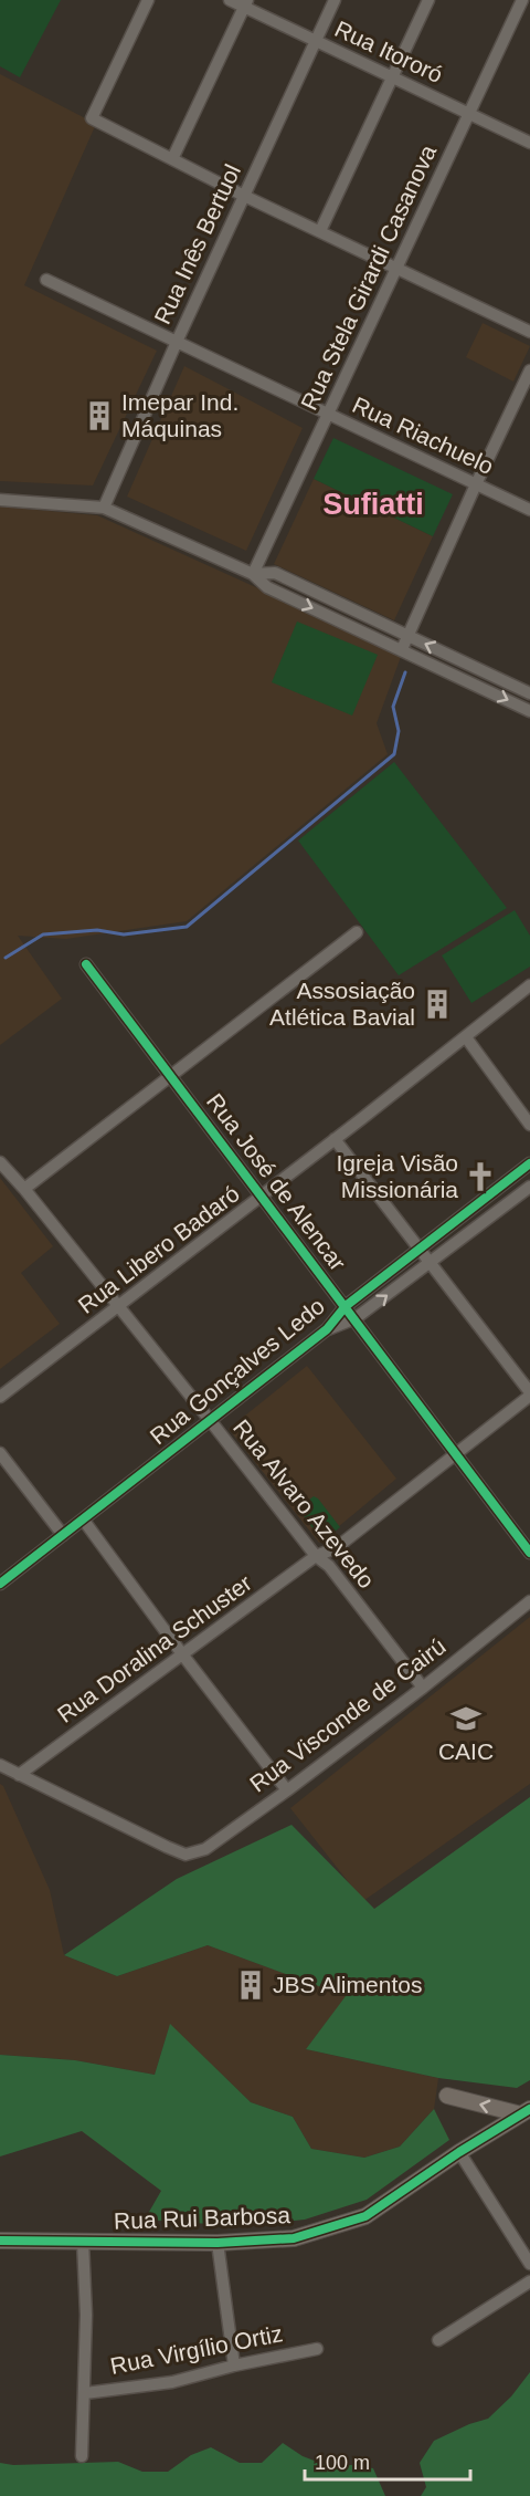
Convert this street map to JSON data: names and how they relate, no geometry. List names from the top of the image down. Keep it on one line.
{"streets":{"main road":["Rua Rui Barbosa"],"street":["Rua Itororó","Rua Inês Bertuol","Rua Stela Girardi Casanova","Rua Riachuelo","Rua José de Alencar","Rua Libero Badaró","Rua Gonçalves Ledo","Rua Alvaro Azevedo","Rua Doralina Schuster","Rua Visconde de Cairú","Rua Virgílio Ortiz"]},"crossings":[["Rua Itororó","Rua Inês Bertuol"],["Rua Itororó","Rua Stela Girardi Casanova"],["Rua Inês Bertuol","Rua Riachuelo"],["Rua Stela Girardi Casanova","Rua Riachuelo"],["Rua José de Alencar","Rua Libero Badaró"],["Rua José de Alencar","Rua Gonçalves Ledo"],["Rua José de Alencar","Rua Doralina Schuster"],["Rua Libero Badaró","Rua Alvaro Azevedo"],["Rua Gonçalves Ledo","Rua Alvaro Azevedo"],["Rua Alvaro Azevedo","Rua Doralina Schuster"],["Rua Alvaro Azevedo","Rua Visconde de Cairú"],["Rua Doralina Schuster","Rua Visconde de Cairú"]],"districts":["Sufiatti"],"places":{"building":["Imepar Ind. Máquinas","Assosiação Atlética Bavial","JBS Alimentos"],"church":["Igreja Visão Missionária"],"school or university":["CAIC"]},"scale_bar":"100 m"}
